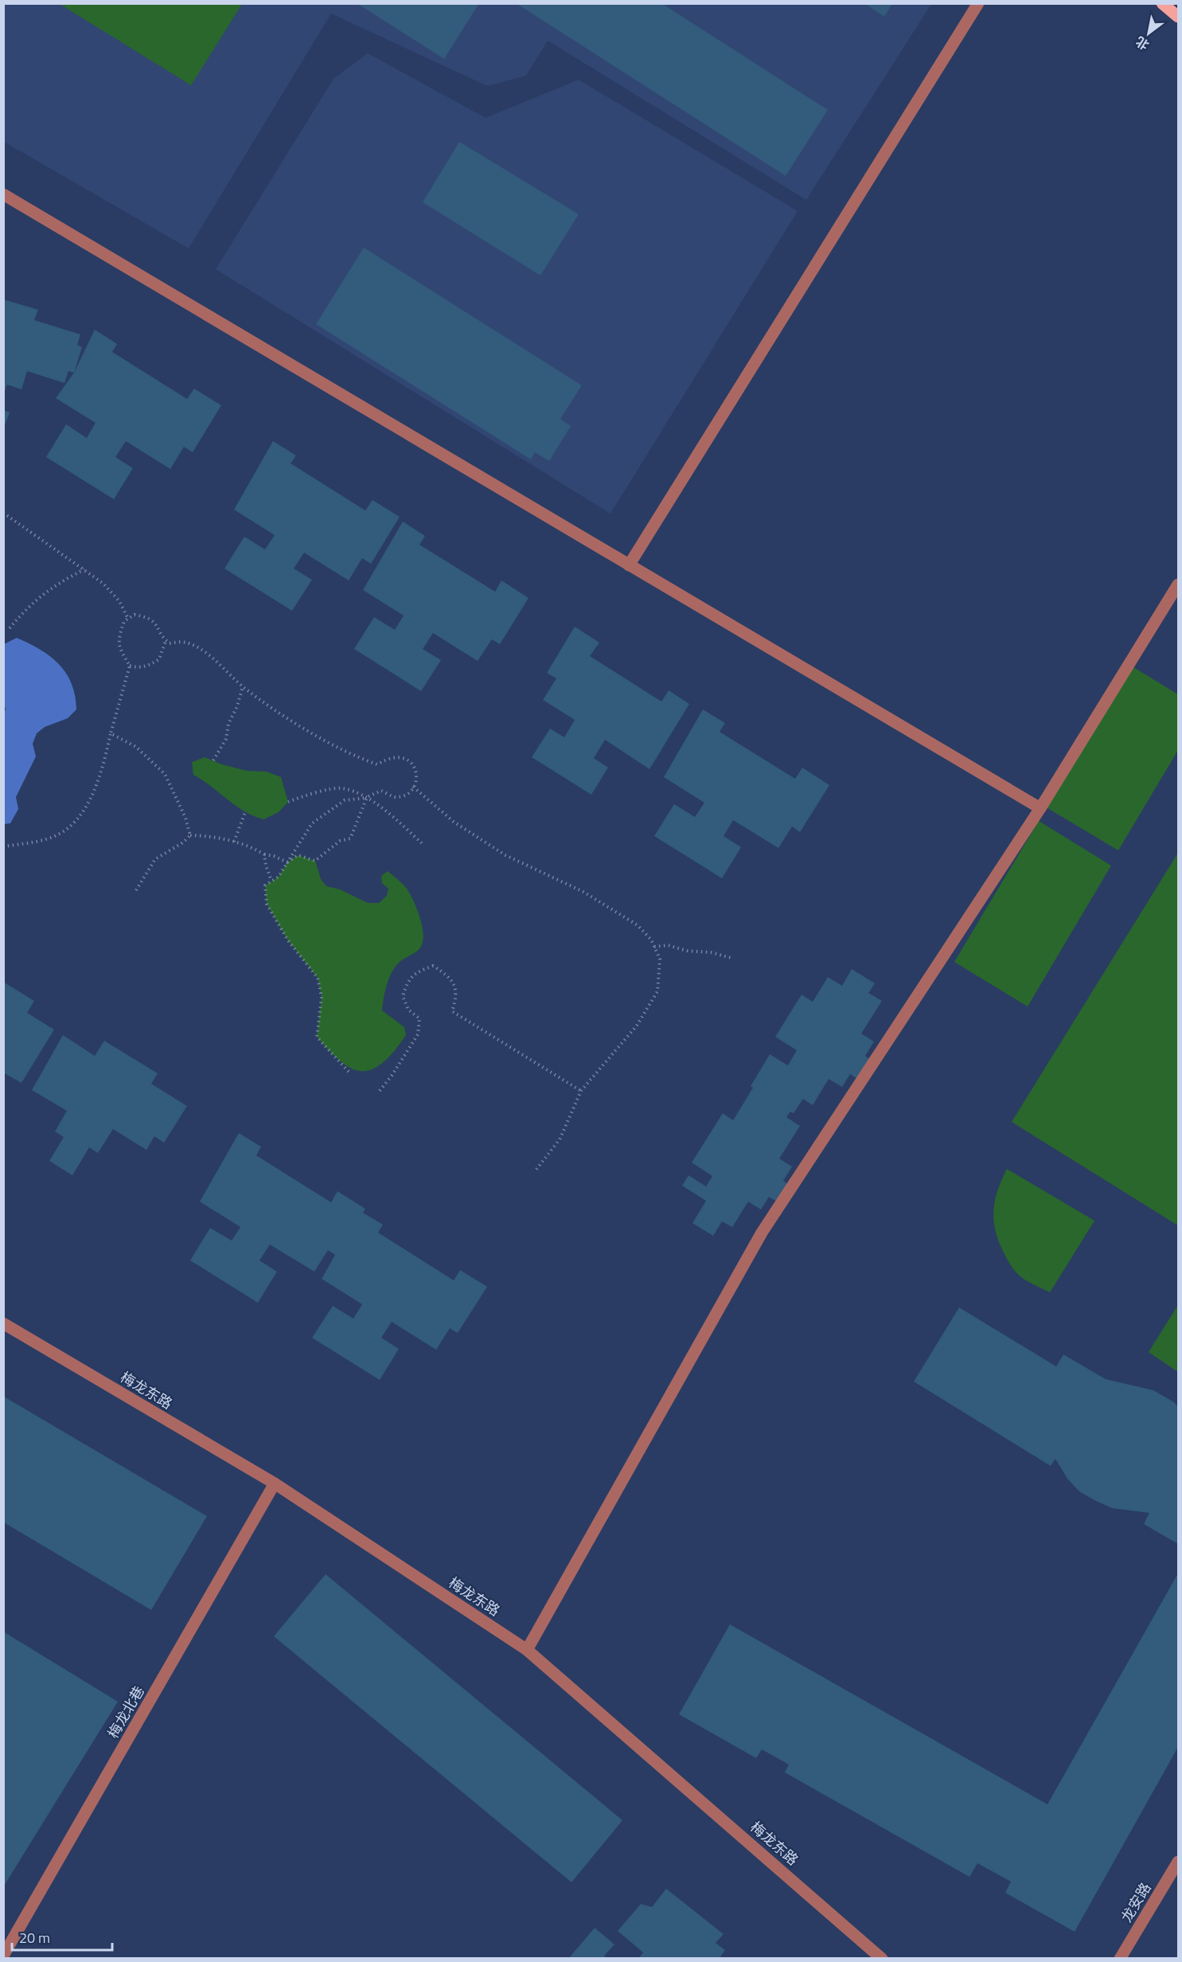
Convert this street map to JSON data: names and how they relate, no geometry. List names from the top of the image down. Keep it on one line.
{"streets":{"street":["梅龙东路","梅龙北巷","龙安路"]},"crossings":[["梅龙东路","梅龙北巷"]],"scale_bar":"20 m","north":"bottom left"}
